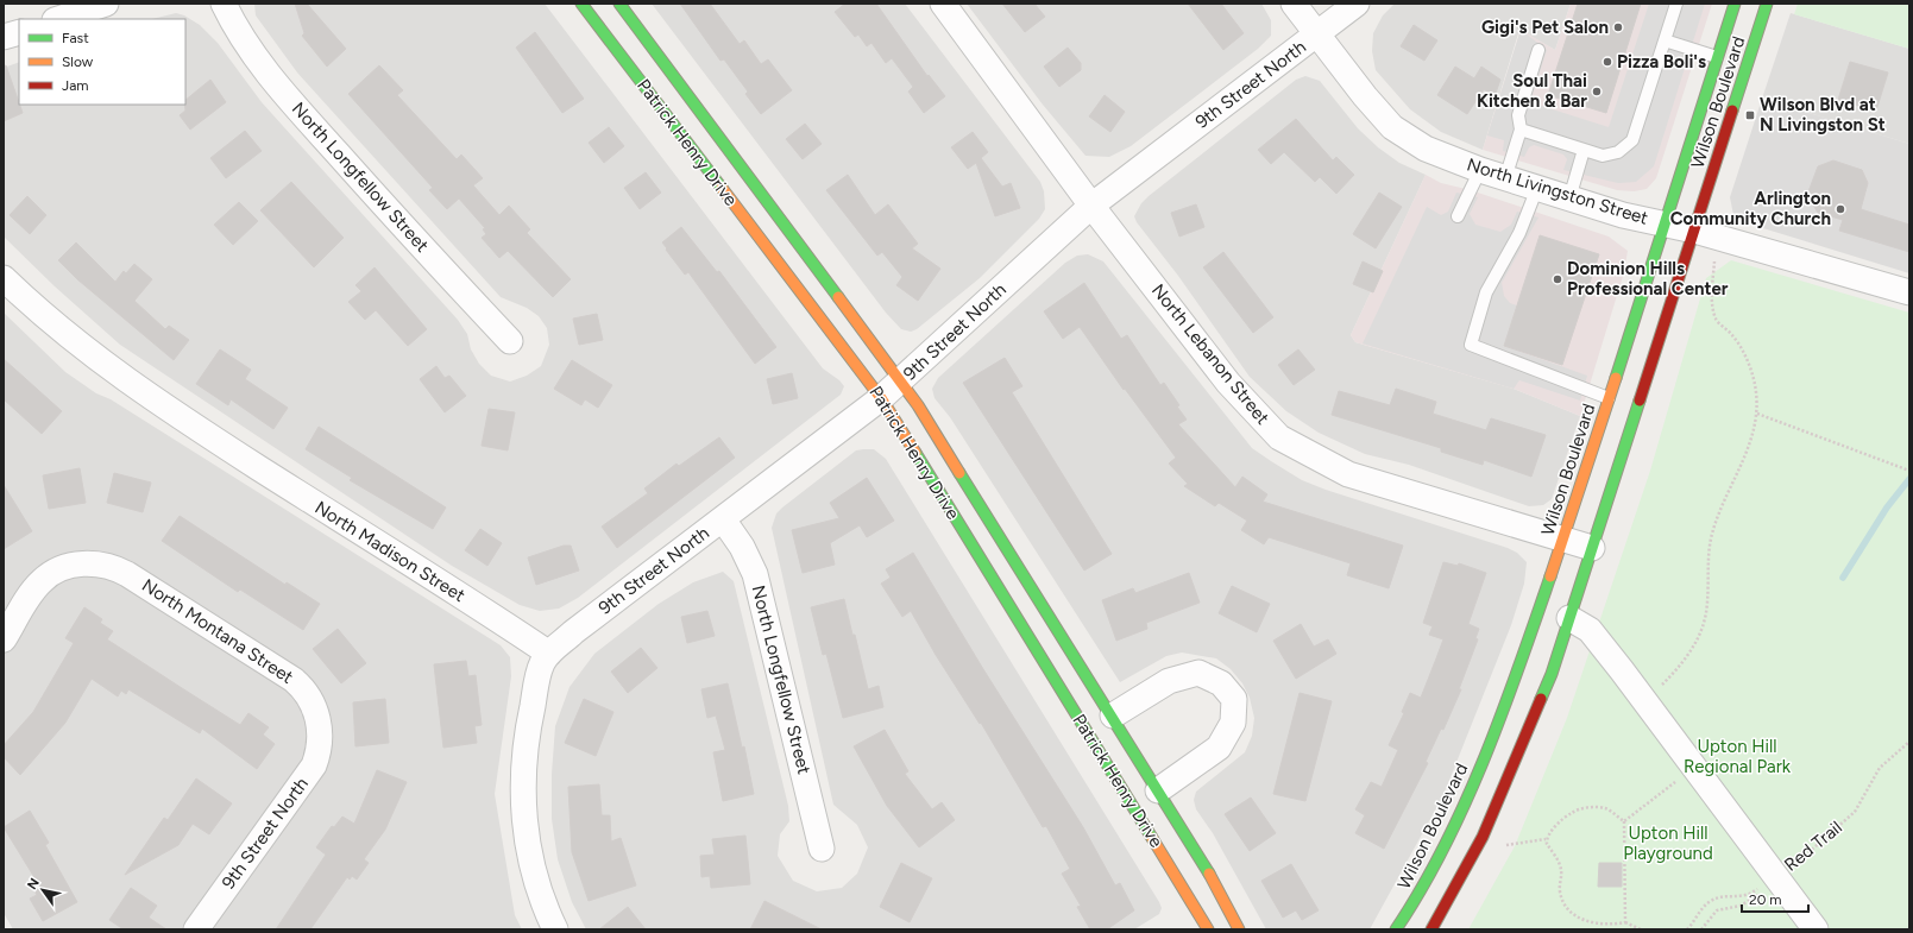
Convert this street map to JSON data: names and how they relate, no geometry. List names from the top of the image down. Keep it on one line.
{"streets":{"street":["9th Street North","Wilson Boulevard","Patrick Henry Drive","North Longfellow Street","North Livingston Street","North Lebanon Street","North Madison Street","North Montana Street"],"path":["Red Trail"]},"crossings":[["9th Street North","Patrick Henry Drive"],["9th Street North","North Longfellow Street"],["9th Street North","North Livingston Street"],["9th Street North","North Lebanon Street"],["9th Street North","North Madison Street"],["9th Street North","North Montana Street"],["Wilson Boulevard","North Livingston Street"],["Wilson Boulevard","North Lebanon Street"]],"parks":["Upton Hill Regional Park","Upton Hill Playground"],"places":{"other":["Gigi's Pet Salon","Pizza Boli's","Soul Thai Kitchen & Bar","Arlington Community Church","Dominion Hills Professional Center"],"transit":["Wilson Blvd at N Livingston St"]},"legend":["Fast","Slow","Jam"],"scale_bar":"20 m","north":"top left"}
